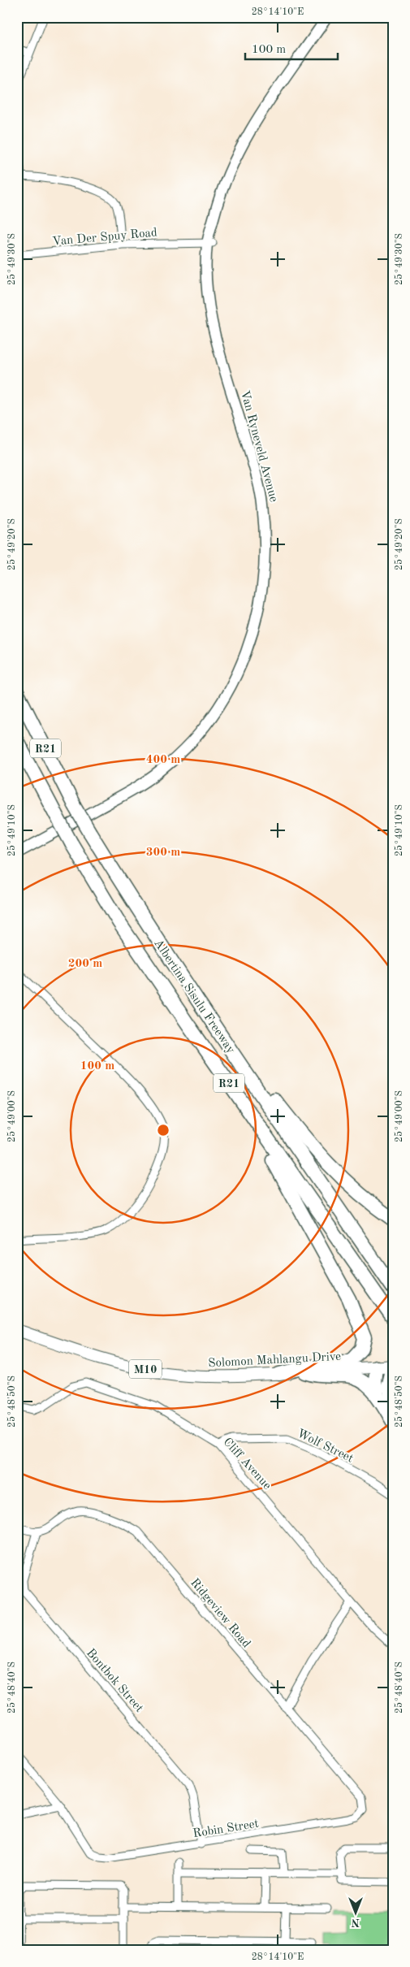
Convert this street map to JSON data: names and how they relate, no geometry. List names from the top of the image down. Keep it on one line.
{"streets":{"highway":["R21","Albertina Sisulu Freeway"],"main road":["Van Ryneveld Avenue","Solomon Mahlangu Drive","M10"],"street":["Van Der Spuy Road","Wolf Street","Cliff Avenue","Ridgeview Road","Bontbok Street","Robin Street"]},"crossings":[["Van Der Spuy Road","Van Ryneveld Avenue"],["Wolf Street","Cliff Avenue"],["Ridgeview Road","Bontbok Street"],["Ridgeview Road","Robin Street"],["Bontbok Street","Robin Street"]],"scale_bar":"100 m","north":"bottom","coordinates":["28°14'10\"E","25°49'30\"S","25°49'20\"S","25°49'10\"S","25°49'00\"S","25°48'50\"S","25°48'40\"S"],"rings":["400 m","300 m","200 m","100 m"]}
